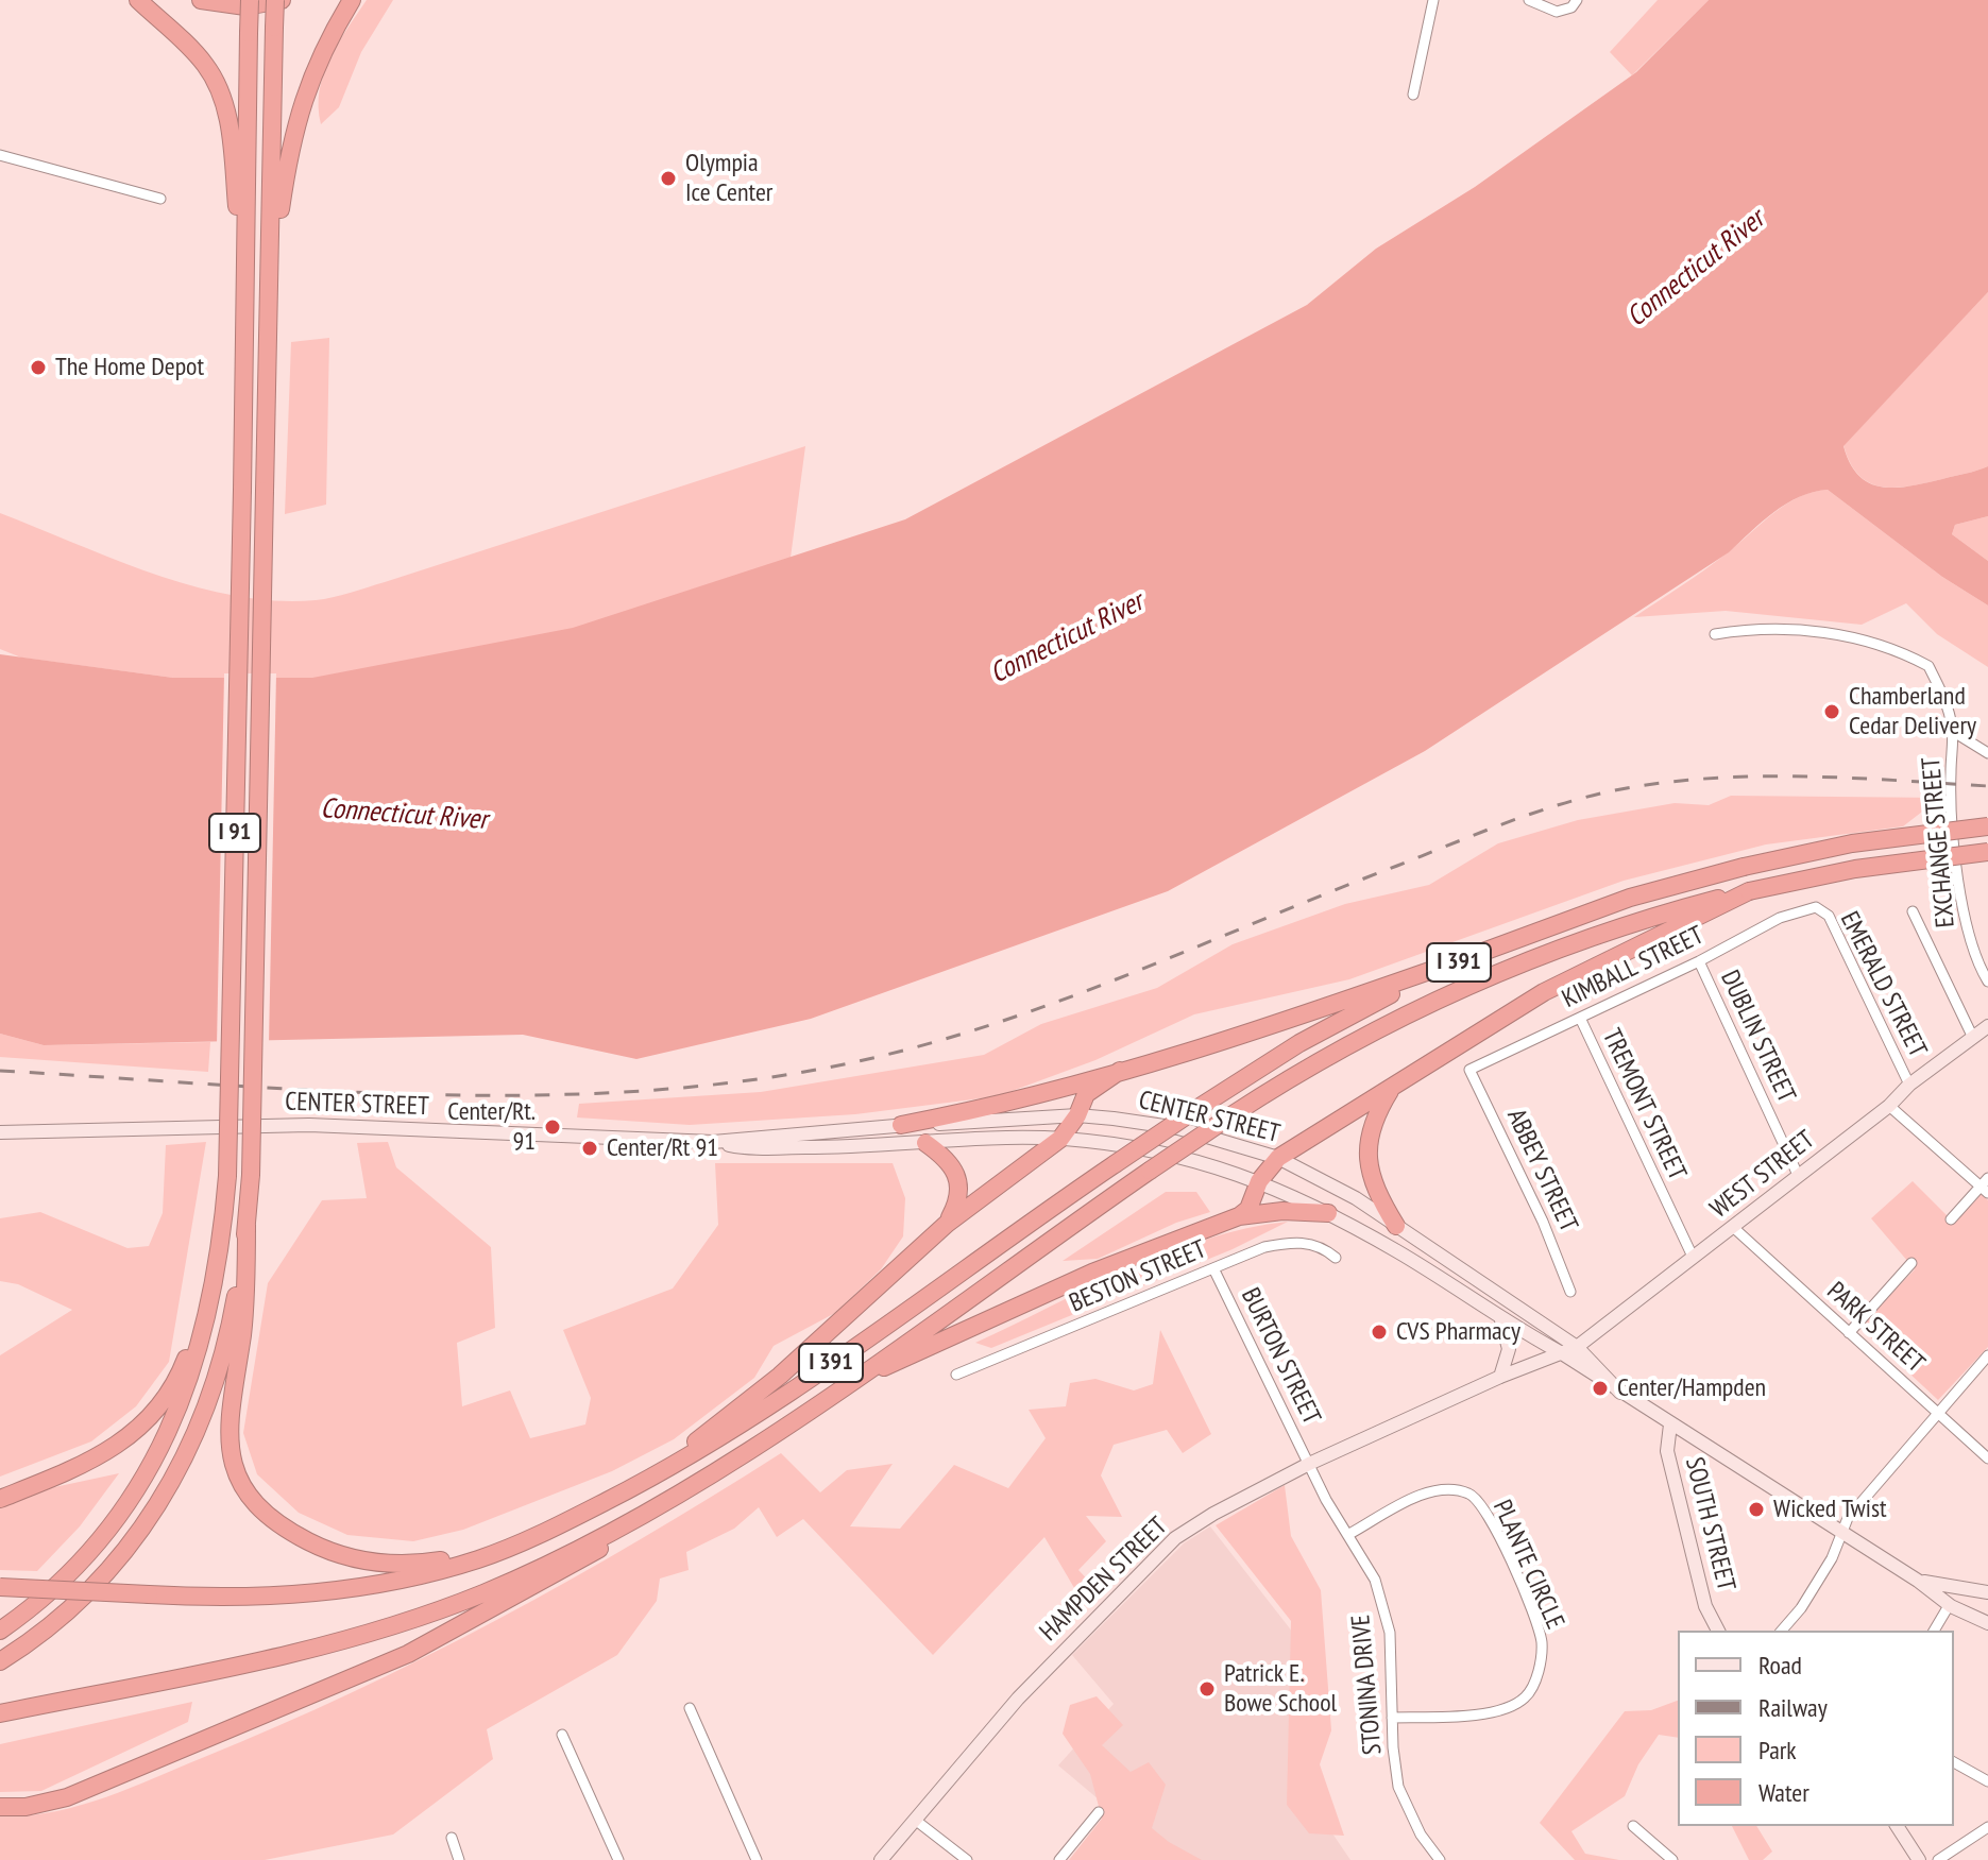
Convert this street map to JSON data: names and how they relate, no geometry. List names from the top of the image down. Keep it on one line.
{"streets":{"highway":["I 91","I 391"],"main road":["CENTER STREET","WEST STREET","SOUTH STREET","HAMPDEN STREET"],"street":["EXCHANGE STREET","KIMBALL STREET","EMERALD STREET","DUBLIN STREET","TREMONT STREET","ABBEY STREET","BESTON STREET","PARK STREET","BURTON STREET","PLANTE CIRCLE","STONINA DRIVE"]},"crossings":[["KIMBALL STREET","EMERALD STREET"],["KIMBALL STREET","DUBLIN STREET"],["KIMBALL STREET","TREMONT STREET"],["KIMBALL STREET","ABBEY STREET"],["EMERALD STREET","WEST STREET"],["DUBLIN STREET","WEST STREET"],["CENTER STREET","WEST STREET"],["CENTER STREET","SOUTH STREET"],["CENTER STREET","HAMPDEN STREET"],["TREMONT STREET","WEST STREET"],["WEST STREET","PARK STREET"],["WEST STREET","HAMPDEN STREET"],["BESTON STREET","BURTON STREET"],["BURTON STREET","HAMPDEN STREET"],["BURTON STREET","STONINA DRIVE"],["PLANTE CIRCLE","STONINA DRIVE"],["HAMPDEN STREET","STONINA DRIVE"]],"water":["Connecticut River"],"places":["Olympia Ice Center","The Home Depot","Chamberland Cedar Delivery","Center/Rt. 91","Center/Rt 91","CVS Pharmacy","Center/Hampden","Wicked Twist","Patrick E. Bowe School"],"legend":["Road","Railway","Park","Water"]}
